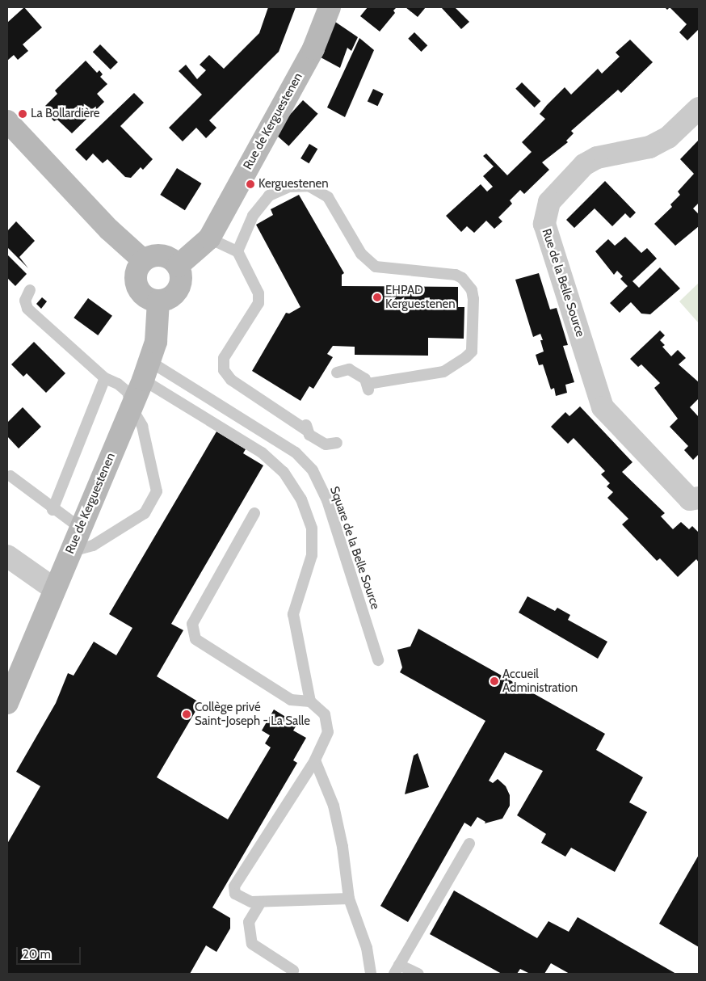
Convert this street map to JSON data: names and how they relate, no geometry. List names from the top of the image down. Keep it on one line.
{"streets":{"main road":["Rue de Kerguestenen"],"street":["Rue de la Belle Source"],"lane":["Square de la Belle Source"]},"crossings":[["Rue de Kerguestenen","Square de la Belle Source"]],"places":["La Bollardière","Kerguestenen","EHPAD Kerguestenen","Accueil Administration","Collège privé Saint-Joseph - La Salle"],"scale_bar":"20 m"}
